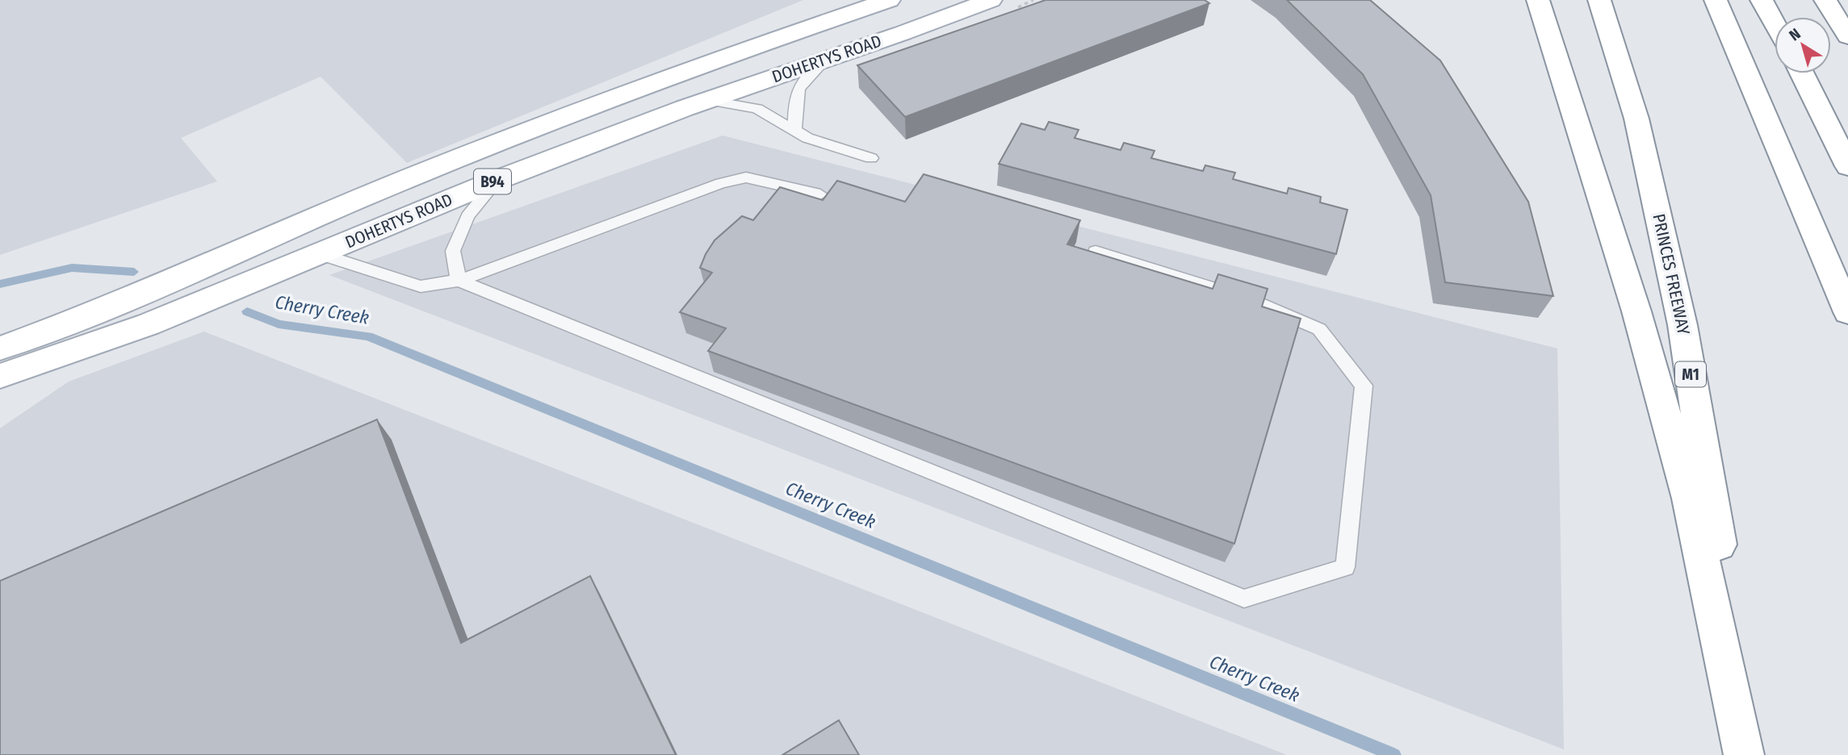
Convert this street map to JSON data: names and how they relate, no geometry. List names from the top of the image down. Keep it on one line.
{"streets":{"main road":["DOHERTYS ROAD","B94","PRINCES FREEWAY","M1"]},"water":["Cherry Creek"],"north":"top left"}
